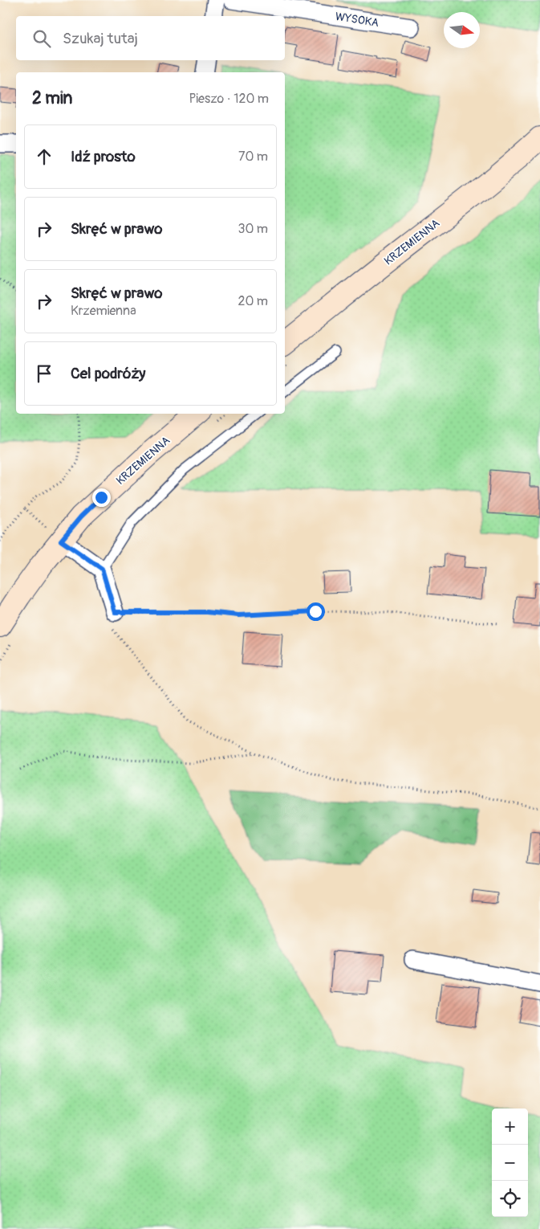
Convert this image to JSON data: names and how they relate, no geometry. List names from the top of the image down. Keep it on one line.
{"streets":{"main road":["KRZEMIENNA"],"street":["WYSOKA"]},"north":"right","page":{"search":"Szukaj tutaj","heading":["2 min","Pieszo · 120 m"],"list":[["Idź prosto","70 m"],["Skręć w prawo","30 m"],["Skręć w prawo","Krzemienna","20 m"],"Cel podróży"],"map_buttons":["+","−"]}}
